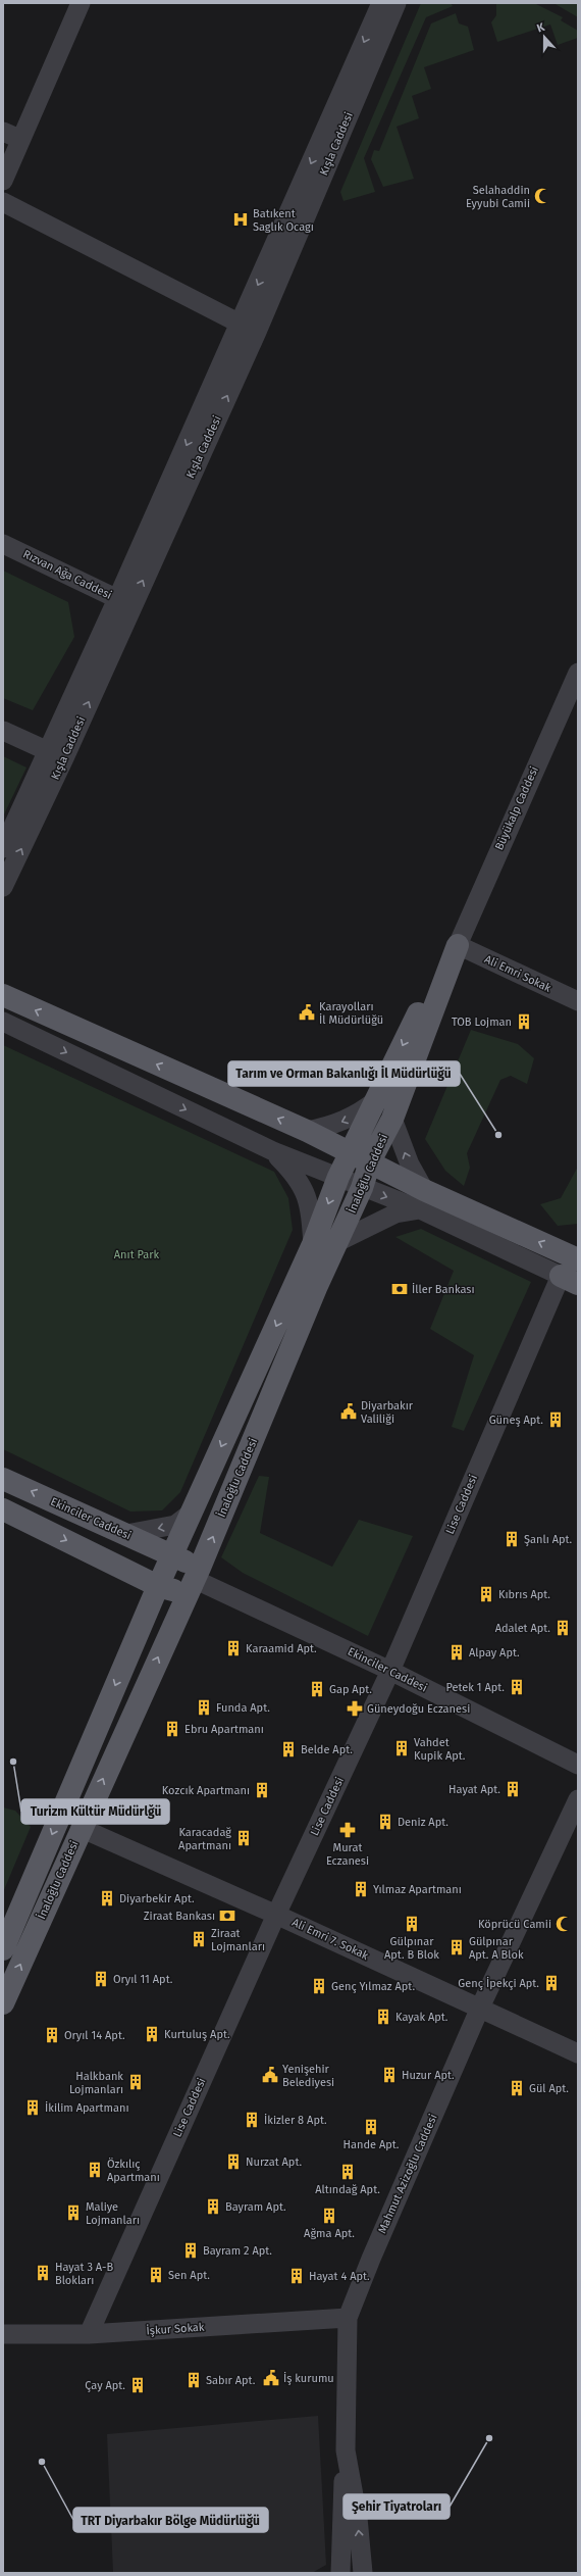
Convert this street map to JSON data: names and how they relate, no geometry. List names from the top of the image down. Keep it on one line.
{"streets":{"main road":["İnaloğlu Caddesi","Ekinciler Caddesi"],"street":["Kışla Caddesi","Rızvan Ağa Caddesi","Büyükalp Caddesi","Ali Emri Sokak","Lise Caddesi","Ali Emri 7. Sokak","Mahmut Azizoğlu Caddesi","İşkur Sokak"]},"crossings":[["Kışla Caddesi","Rızvan Ağa Caddesi"],["Büyükalp Caddesi","Ali Emri Sokak"],["Büyükalp Caddesi","İnaloğlu Caddesi"],["Ali Emri Sokak","İnaloğlu Caddesi"],["İnaloğlu Caddesi","Ekinciler Caddesi"],["İnaloğlu Caddesi","Ali Emri 7. Sokak"],["Lise Caddesi","Ekinciler Caddesi"],["Lise Caddesi","Ali Emri 7. Sokak"],["Lise Caddesi","İşkur Sokak"],["Ali Emri 7. Sokak","Mahmut Azizoğlu Caddesi"],["Mahmut Azizoğlu Caddesi","İşkur Sokak"]],"parks":["Anıt Park"],"places":{"mosque":["Selahaddin Eyyubi Camii","Köprücü Camii"],"hospital":["Batıkent Saglık Ocagı"],"public building":["Karayolları İl Müdürlüğü","Diyarbakır Valiliği","Yenişehir Belediyesi","İş kurumu"],"building":["TOB Lojman","Güneş Apt.","Şanlı Apt.","Kıbrıs Apt.","Adalet Apt.","Karaamid Apt.","Alpay Apt.","Petek 1 Apt.","Gap Apt.","Funda Apt.","Ebru Apartmanı","Vahdet Kupik Apt.","Belde Apt.","Hayat Apt.","Kozcık Apartmanı","Deniz Apt.","Karacadağ Apartmanı","Yılmaz Apartmanı","Diyarbekir Apt.","Gülpınar Apt. B Blok","Ziraat Lojmanları","Gülpınar Apt. A Blok","Oryıl 11 Apt.","Genç İpekçi Apt.","Genç Yılmaz Apt.","Kayak Apt.","Kurtuluş Apt.","Oryıl 14 Apt.","Huzur Apt.","Halkbank Lojmanları","Gül Apt.","İkilim Apartmanı","İkizler 8 Apt.","Hande Apt.","Nurzat Apt.","Özkılıç Apartmanı","Altındağ Apt.","Bayram Apt.","Maliye Lojmanları","Ağma Apt.","Bayram 2 Apt.","Hayat 3 A-B Blokları","Sen Apt.","Hayat 4 Apt.","Sabır Apt.","Çay Apt."],"other":["Tarım ve Orman Bakanlığı İl Müdürlüğü","Turizm Kültür Müdürlğü","Şehir Tiyatroları","TRT Diyarbakır Bölge Müdürlüğü"],"bank":["İller Bankası","Ziraat Bankası"],"pharmacy":["Güneydoğu Eczanesi","Murat Eczanesi"]},"north":"top"}
